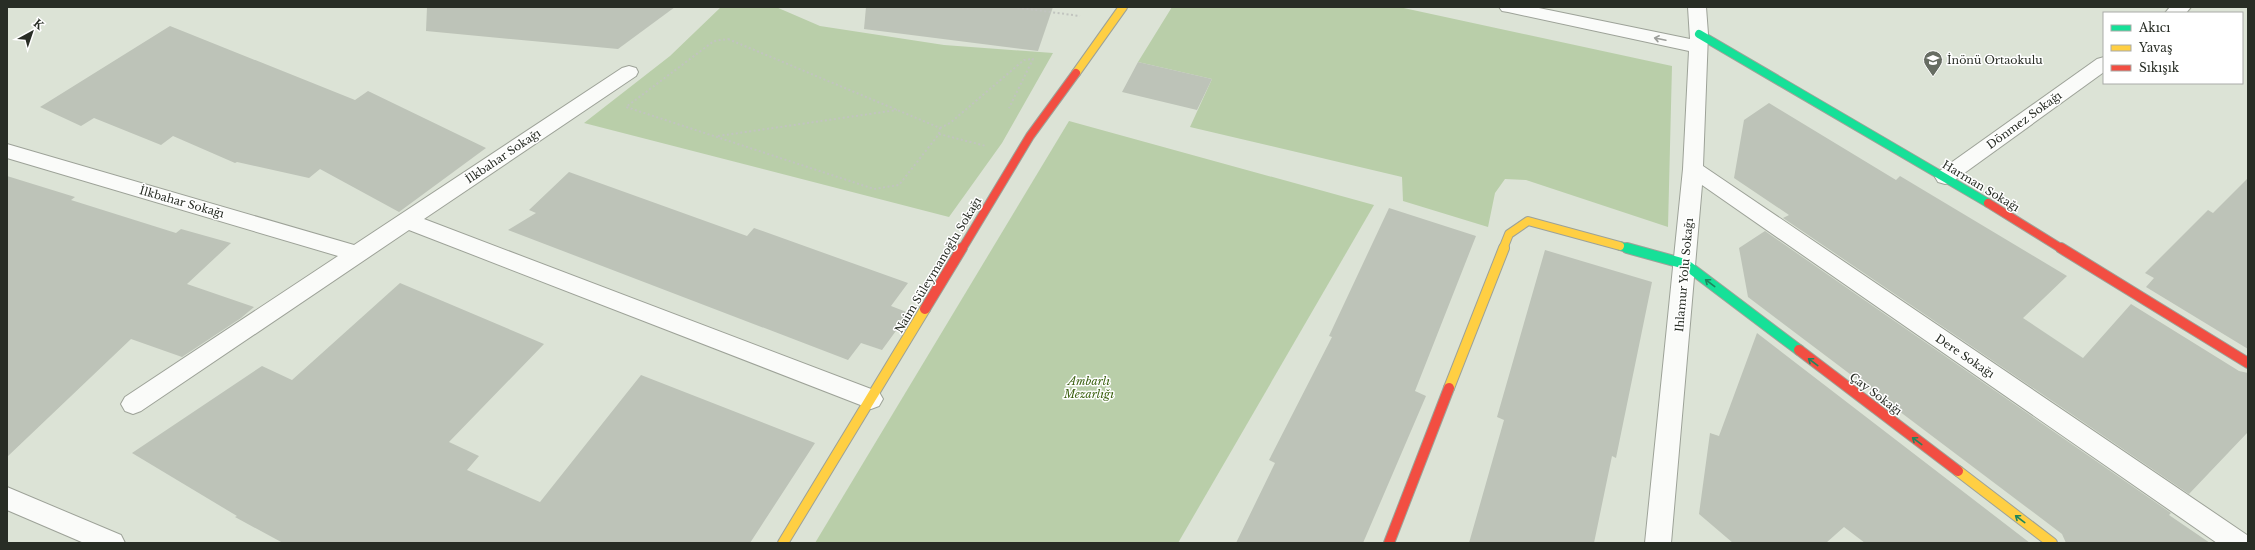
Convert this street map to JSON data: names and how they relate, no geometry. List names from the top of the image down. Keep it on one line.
{"streets":{"street":["Dönmez Sokağı","İlkbahar Sokağı","Harman Sokağı","Naim Süleymanoğlu Sokağı","Ihlamur Yolu Sokağı","Dere Sokağı","Çay Sokağı"]},"crossings":[["Dönmez Sokağı","Harman Sokağı"],["Harman Sokağı","Ihlamur Yolu Sokağı"],["Ihlamur Yolu Sokağı","Dere Sokağı"],["Ihlamur Yolu Sokağı","Çay Sokağı"]],"one_way":["Çay Sokağı"],"parks":["Ambarlı Mezarlığı"],"places":{"school or university":["İnönü Ortaokulu"]},"legend":["Akıcı","Yavaş","Sıkışık"],"north":"top right"}
